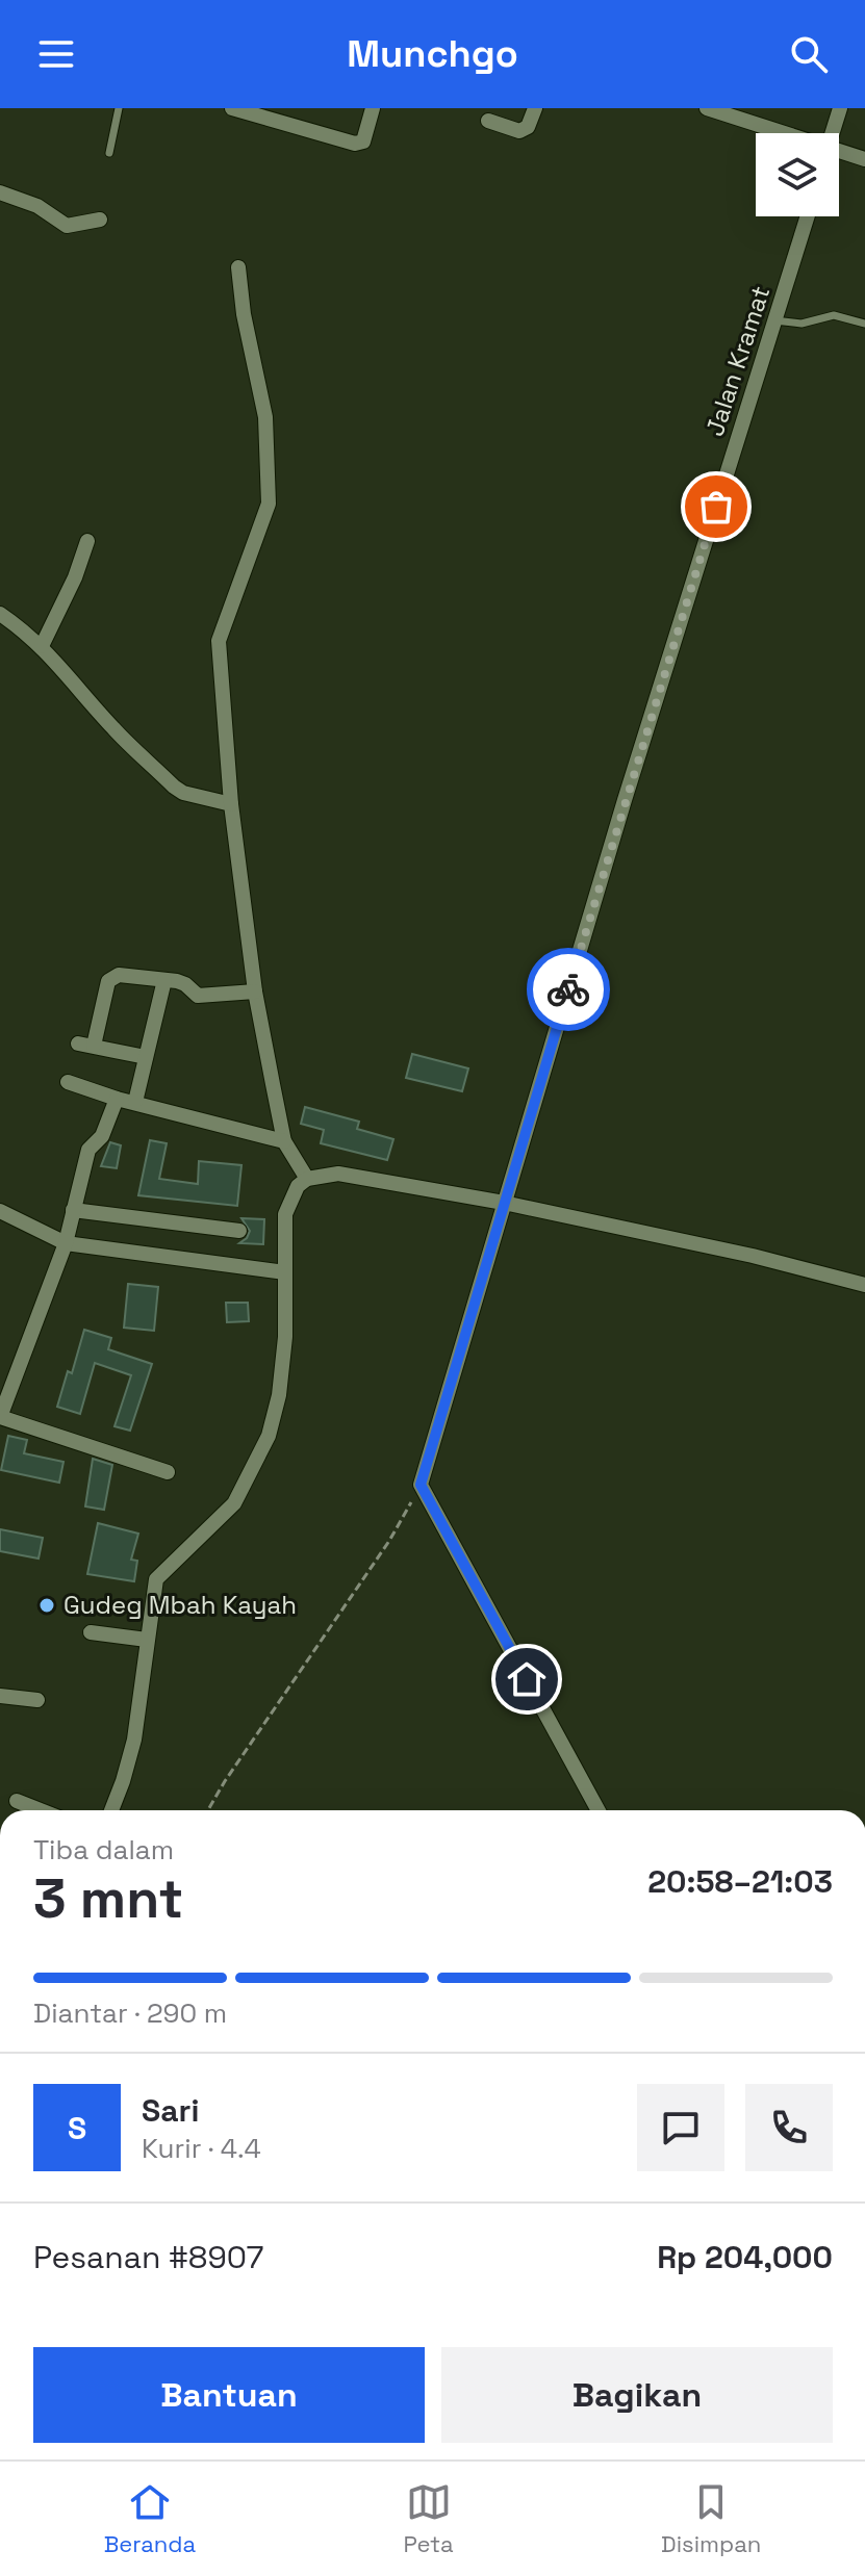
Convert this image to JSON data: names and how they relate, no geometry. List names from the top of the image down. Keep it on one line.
{"streets":{"street":["Jalan Kramat"]},"places":["Gudeg Mbah Kayah"],"page":{"header":"Munchgo","heading":["3 mnt","Tiba dalam","20:58–21:03"],"panel":["Sari","Kurir · 4.4","Pesanan #8907","Rp 204,000"],"bar":"Diantar · 290 m","round":"S","buttons":["Bantuan","Bagikan"],"tabs":["Beranda","Peta","Disimpan"]}}
